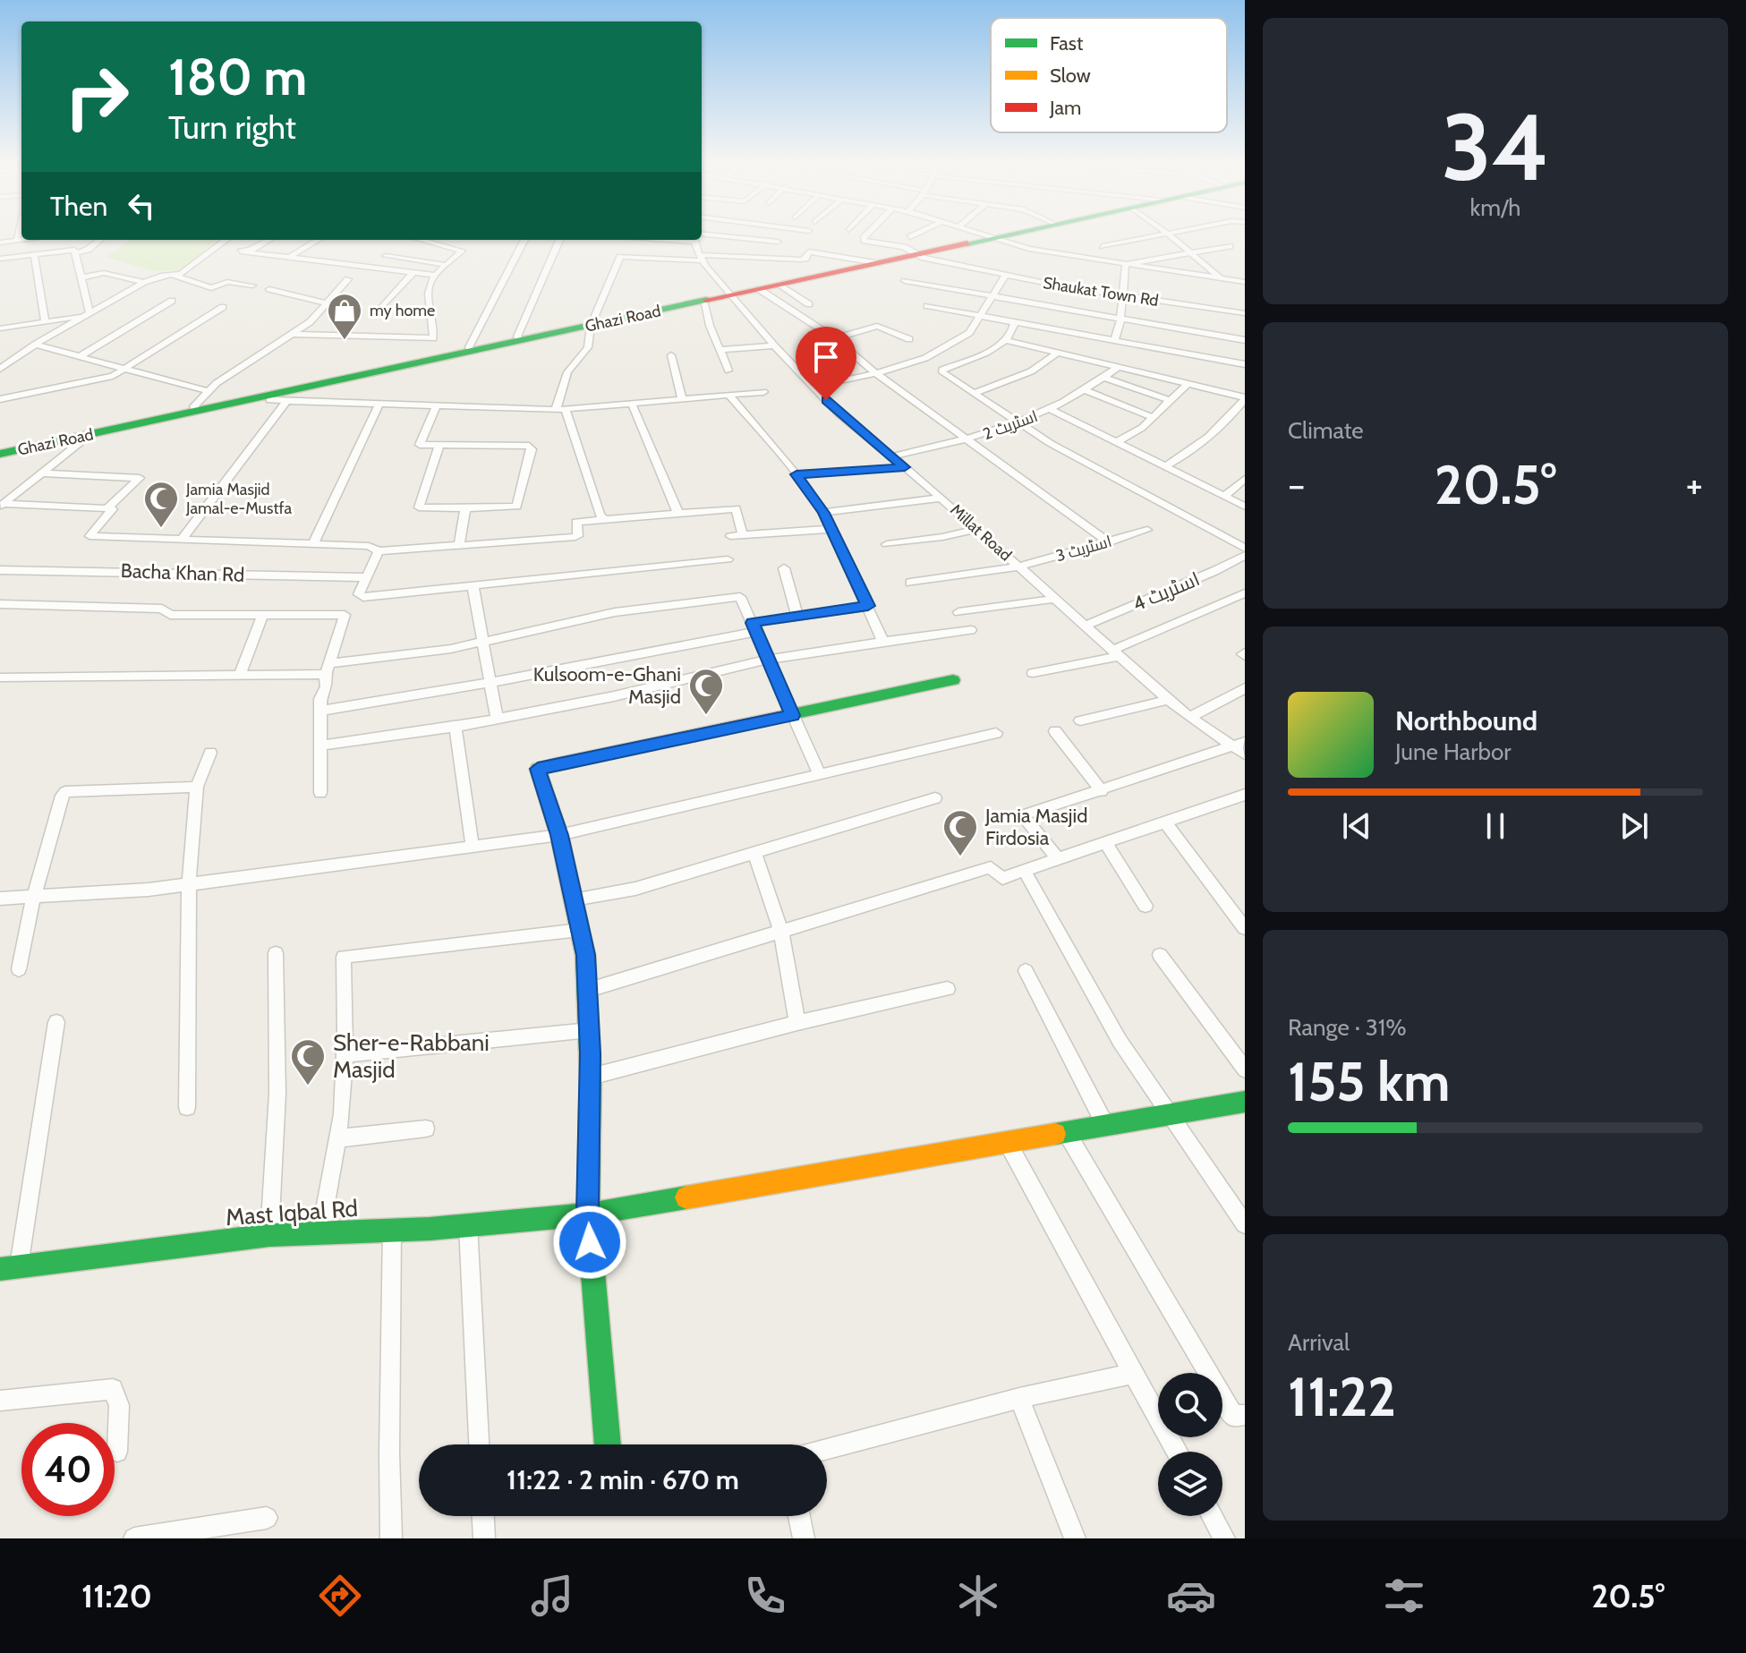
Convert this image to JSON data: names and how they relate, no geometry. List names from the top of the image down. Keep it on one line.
{"streets":{"main road":["Ghazi Road","Mast Iqbal Rd"],"street":["Shaukat Town Rd","اسٹریٹ 2","Millat Road","اسٹریٹ 3","Bacha Khan Rd","اسٹریٹ 4"]},"crossings":[["Shaukat Town Rd","Ghazi Road"],["Ghazi Road","Millat Road"],["اسٹریٹ 2","Millat Road"],["Millat Road","اسٹریٹ 3"],["Millat Road","اسٹریٹ 4"]],"places":{"shop":["my home"],"mosque":["Jamia Masjid Jamal-e-Mustfa","Kulsoom-e-Ghani Masjid","Jamia Masjid Firdosia","Sher-e-Rabbani Masjid"]},"legend":["Fast","Slow","Jam"],"page":{"tile":[["34","km/h"],"Climate",["Range · 31%","155 km"],["Arrival","11:22"]],"turn":["180 m","Turn right"],"then":"Then","heat":["−","20.5°","+"],"song":["Northbound","June Harbor"],"limit":"40","trip":"11:22 · 2 min · 670 m","tabs":["11:20","20.5°"]}}
